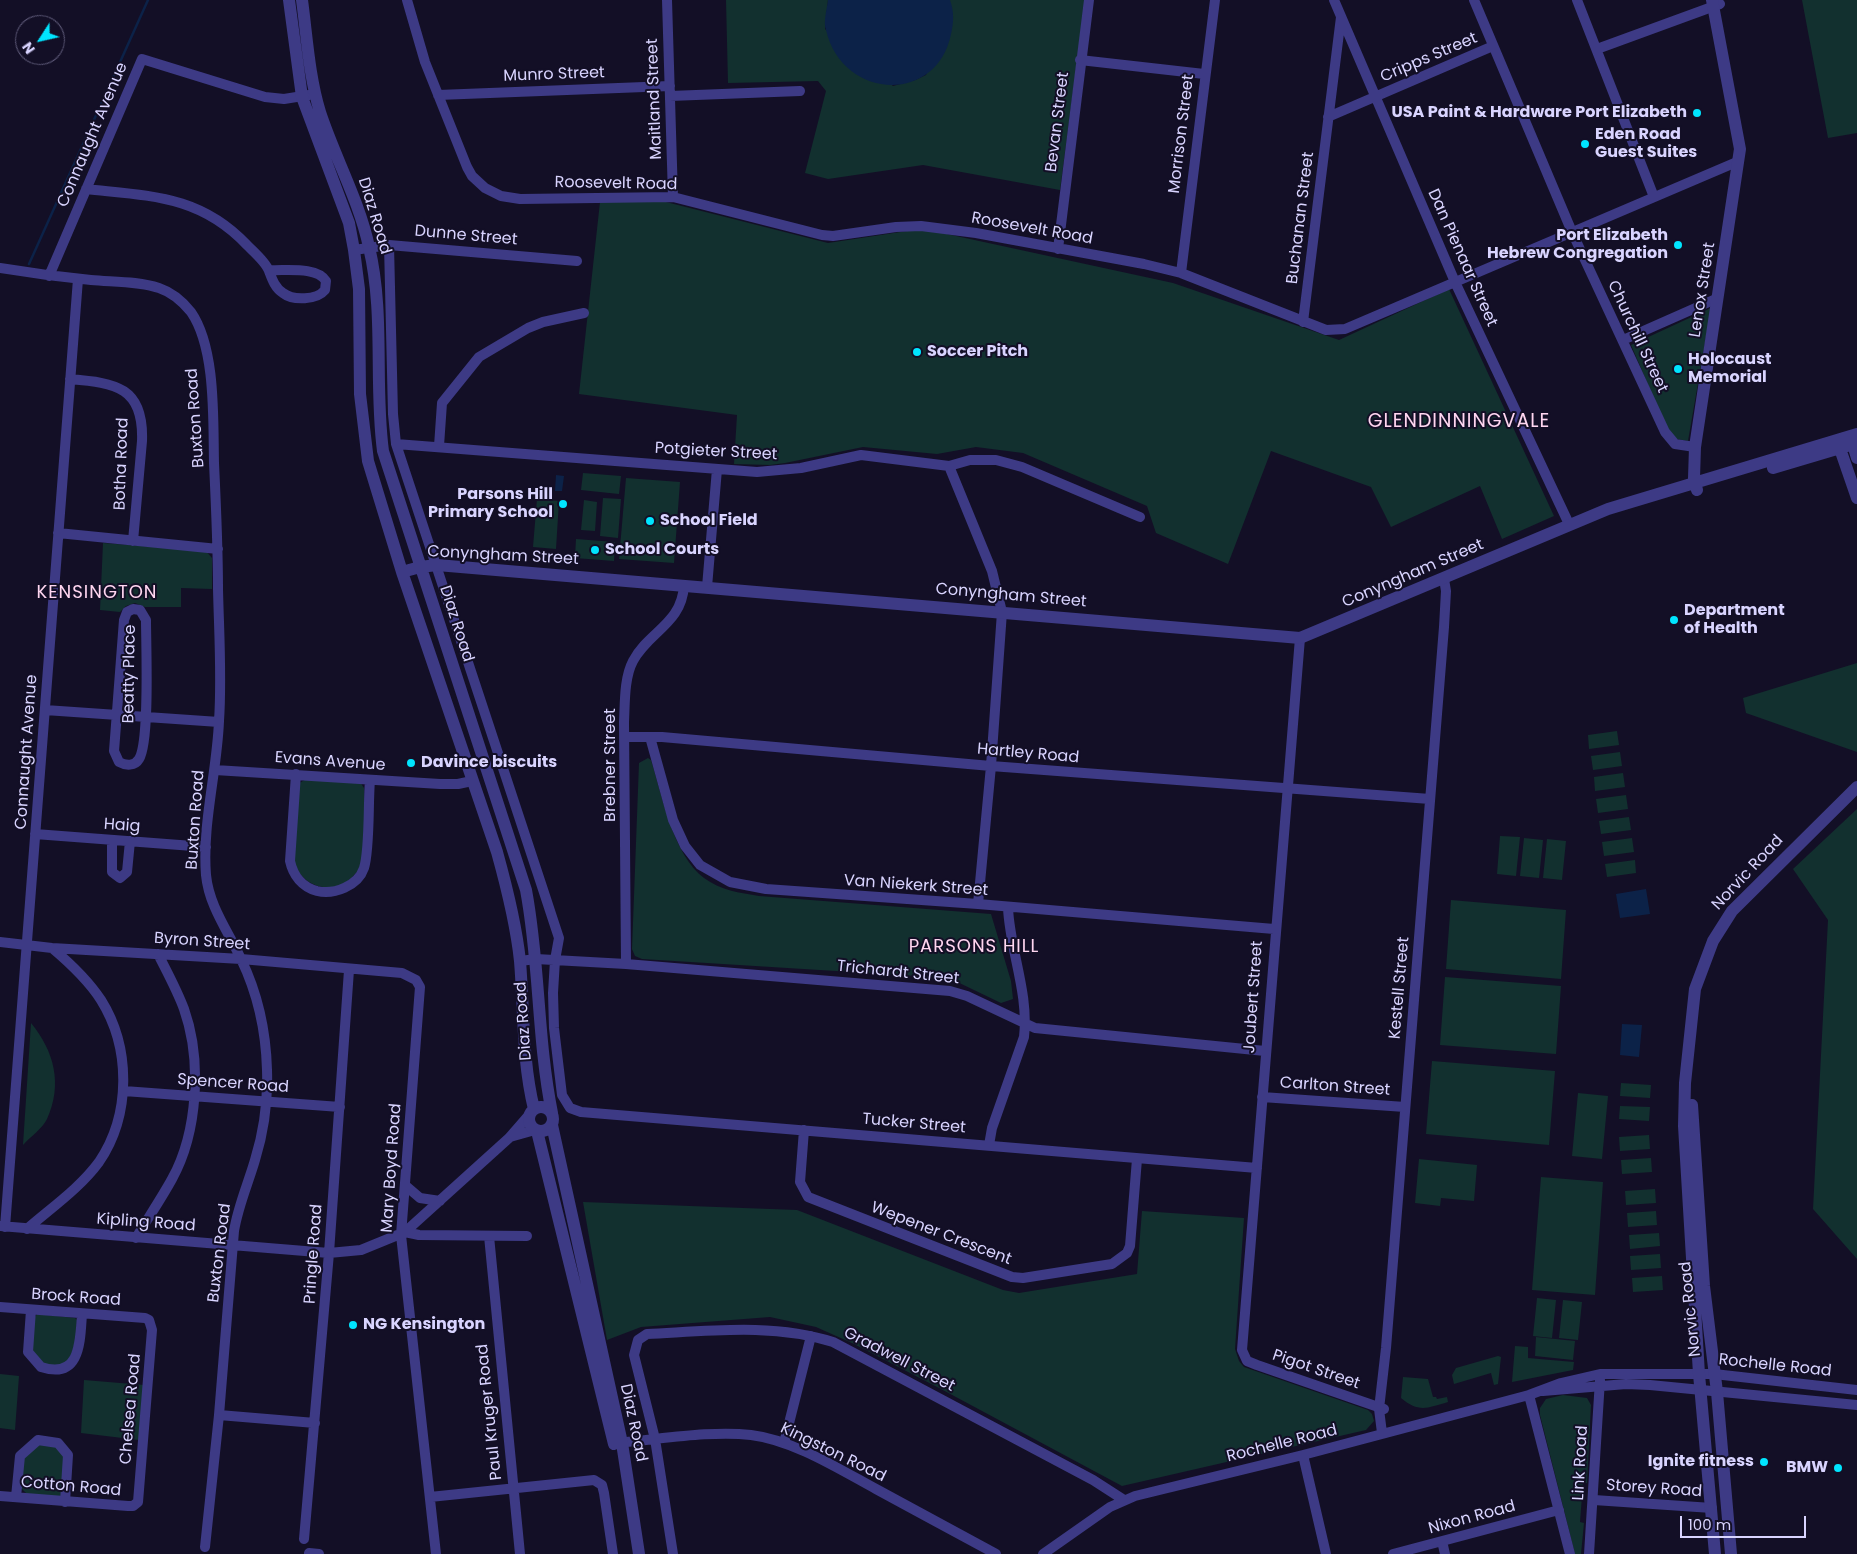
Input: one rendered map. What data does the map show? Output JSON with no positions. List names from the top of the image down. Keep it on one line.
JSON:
{"streets":{"street":["Cripps Street","Munro Street","Maitland Street","Bevan Street","Morrison Street","Connaught Avenue","Roosevelt Road","Diaz Road","Buchanan Street","Dunne Street","Dan Pienaar Street","Lenox Street","Churchill Street","Buxton Road","Potgieter Street","Botha Road","Conyngham Street","Beatty Place","Hartley Road","Evans Avenue","Brebner Street","Haig","Norvic Road","Van Niekerk Street","Byron Street","Trichardt Street","Kestell Street","Joubert Street","Spencer Road","Carlton Street","Tucker Street","Mary Boyd Road","Kipling Road","Wepener Crescent","Pringle Road","Brock Road","Gradwell Street","Rochelle Road","Pigot Street","Chelsea Road","Paul Kruger Road","Kingston Road","Link Road","Cotton Road","Storey Road","Nixon Road"]},"crossings":[["Cripps Street","Dan Pienaar Street"],["Cripps Street","Churchill Street"],["Munro Street","Maitland Street"],["Munro Street","Roosevelt Road"],["Maitland Street","Roosevelt Road"],["Bevan Street","Roosevelt Road"],["Morrison Street","Roosevelt Road"],["Connaught Avenue","Diaz Road"],["Connaught Avenue","Buxton Road"],["Connaught Avenue","Botha Road"],["Connaught Avenue","Haig"],["Connaught Avenue","Byron Street"],["Connaught Avenue","Kipling Road"],["Roosevelt Road","Buchanan Street"],["Roosevelt Road","Dan Pienaar Street"],["Roosevelt Road","Lenox Street"],["Roosevelt Road","Churchill Street"],["Diaz Road","Dunne Street"],["Diaz Road","Potgieter Street"],["Diaz Road","Conyngham Street"],["Diaz Road","Evans Avenue"],["Diaz Road","Trichardt Street"],["Diaz Road","Tucker Street"],["Diaz Road","Kipling Road"],["Diaz Road","Gradwell Street"],["Diaz Road","Kingston Road"],["Buchanan Street","Dan Pienaar Street"],["Dan Pienaar Street","Conyngham Street"],["Lenox Street","Churchill Street"],["Lenox Street","Conyngham Street"],["Buxton Road","Evans Avenue"],["Buxton Road","Haig"],["Buxton Road","Byron Street"],["Buxton Road","Spencer Road"],["Buxton Road","Kipling Road"],["Conyngham Street","Brebner Street"],["Conyngham Street","Kestell Street"],["Conyngham Street","Joubert Street"],["Hartley Road","Brebner Street"],["Hartley Road","Van Niekerk Street"],["Hartley Road","Kestell Street"],["Hartley Road","Joubert Street"],["Brebner Street","Trichardt Street"],["Norvic Road","Rochelle Road"],["Norvic Road","Storey Road"],["Van Niekerk Street","Joubert Street"],["Byron Street","Mary Boyd Road"],["Byron Street","Pringle Road"],["Trichardt Street","Joubert Street"],["Kestell Street","Carlton Street"],["Kestell Street","Rochelle Road"],["Kestell Street","Pigot Street"],["Joubert Street","Carlton Street"],["Joubert Street","Tucker Street"],["Joubert Street","Pigot Street"],["Spencer Road","Pringle Road"],["Tucker Street","Wepener Crescent"],["Mary Boyd Road","Kipling Road"],["Kipling Road","Pringle Road"],["Kipling Road","Paul Kruger Road"],["Brock Road","Chelsea Road"],["Gradwell Street","Rochelle Road"],["Rochelle Road","Link Road"],["Chelsea Road","Cotton Road"],["Link Road","Storey Road"]],"districts":["GLENDINNINGVALE","KENSINGTON","PARSONS HILL"],"places":["USA Paint & Hardware Port Elizabeth","Eden Road Guest Suites","Port Elizabeth Hebrew Congregation","Soccer Pitch","Holocaust Memorial","Parsons Hill Primary School","School Field","School Courts","Department of Health","Davince biscuits","NG Kensington","Ignite fitness","BMW"],"scale_bar":"100 m","north":"bottom left"}
